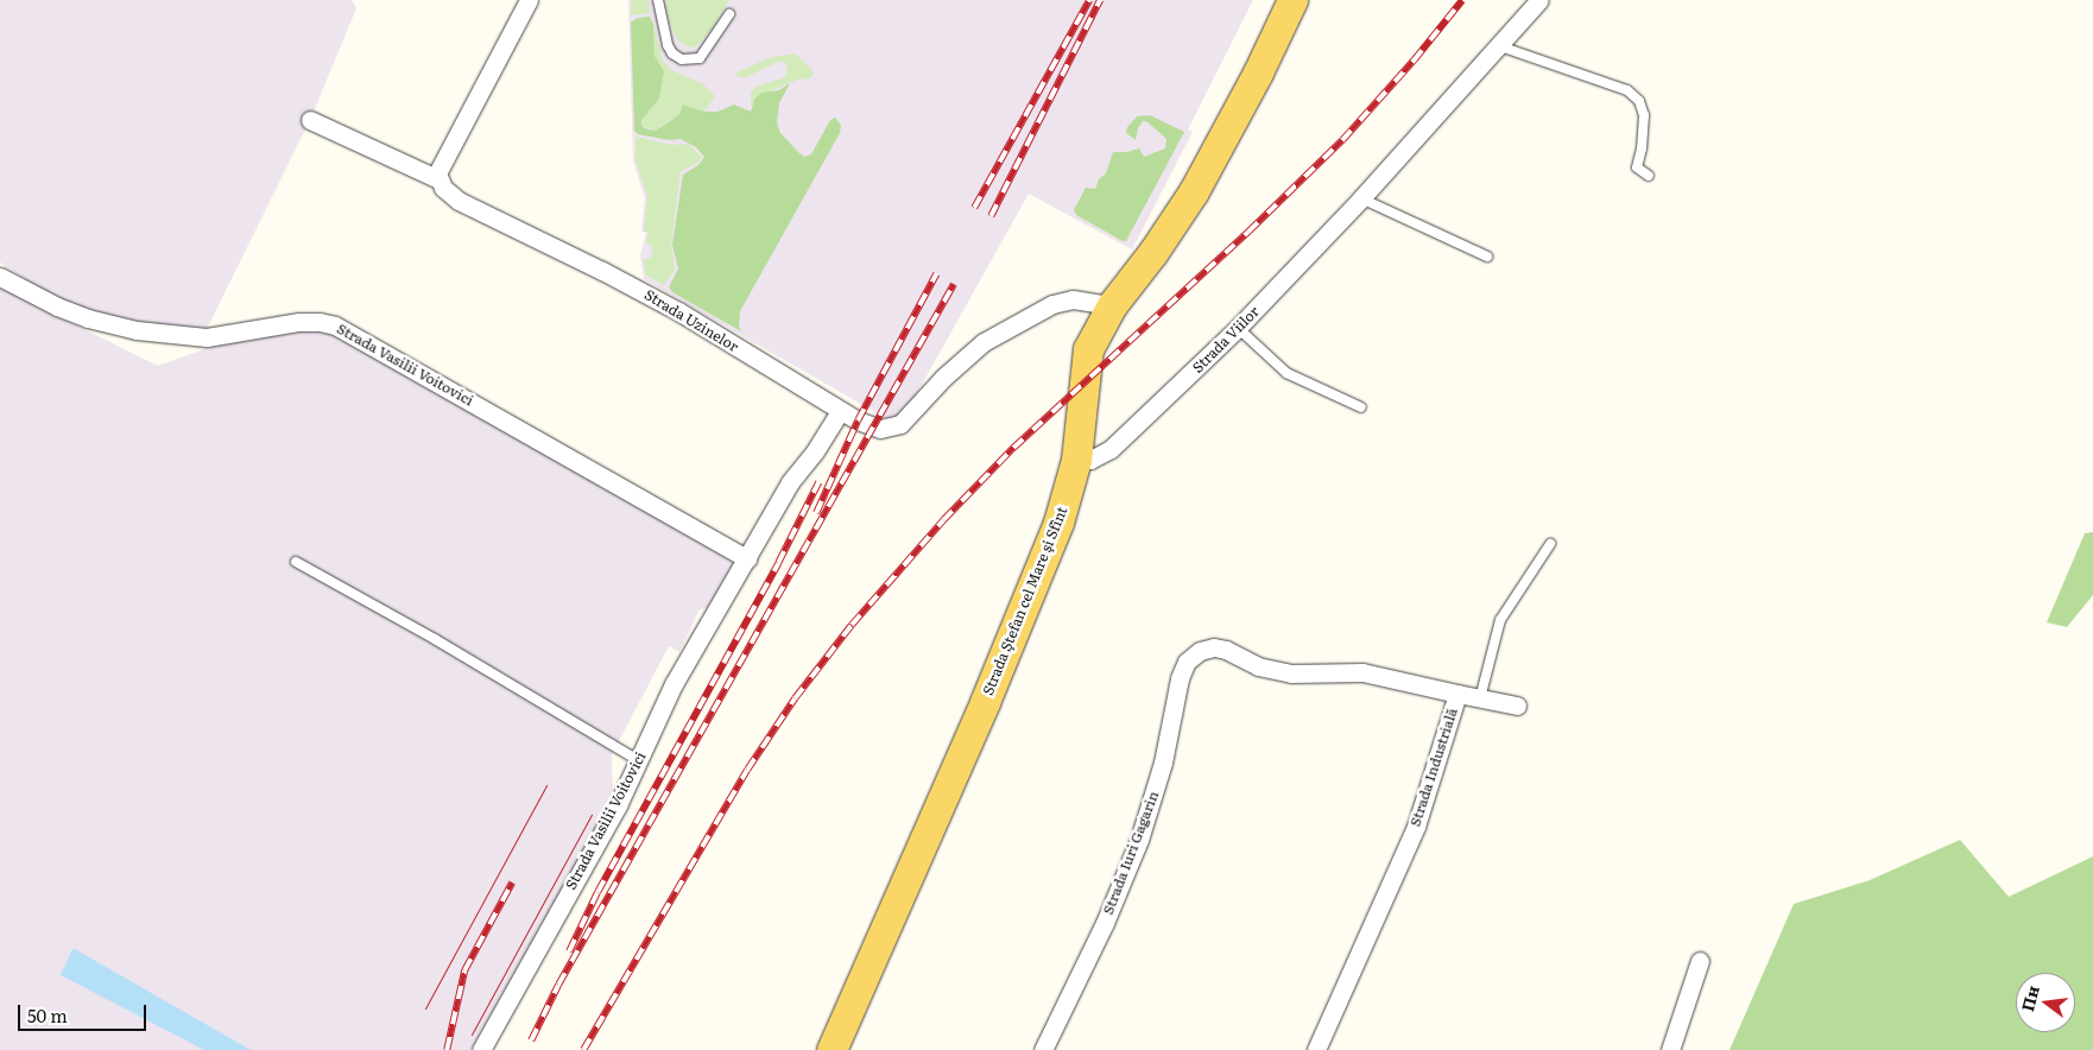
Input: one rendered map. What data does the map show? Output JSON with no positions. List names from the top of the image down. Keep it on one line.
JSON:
{"streets":{"main road":["Strada Ştefan cel Mare şi Sfînt"],"street":["Strada Uzinelor","Strada Viilor","Strada Vasilii Voitovici","Strada Industrială","Strada Iuri Gagarin"]},"crossings":[["Strada Uzinelor","Strada Vasilii Voitovici"],["Strada Uzinelor","Strada Ştefan cel Mare şi Sfînt"],["Strada Viilor","Strada Ştefan cel Mare şi Sfînt"],["Strada Industrială","Strada Iuri Gagarin"]],"scale_bar":"50 m","north":"left"}
